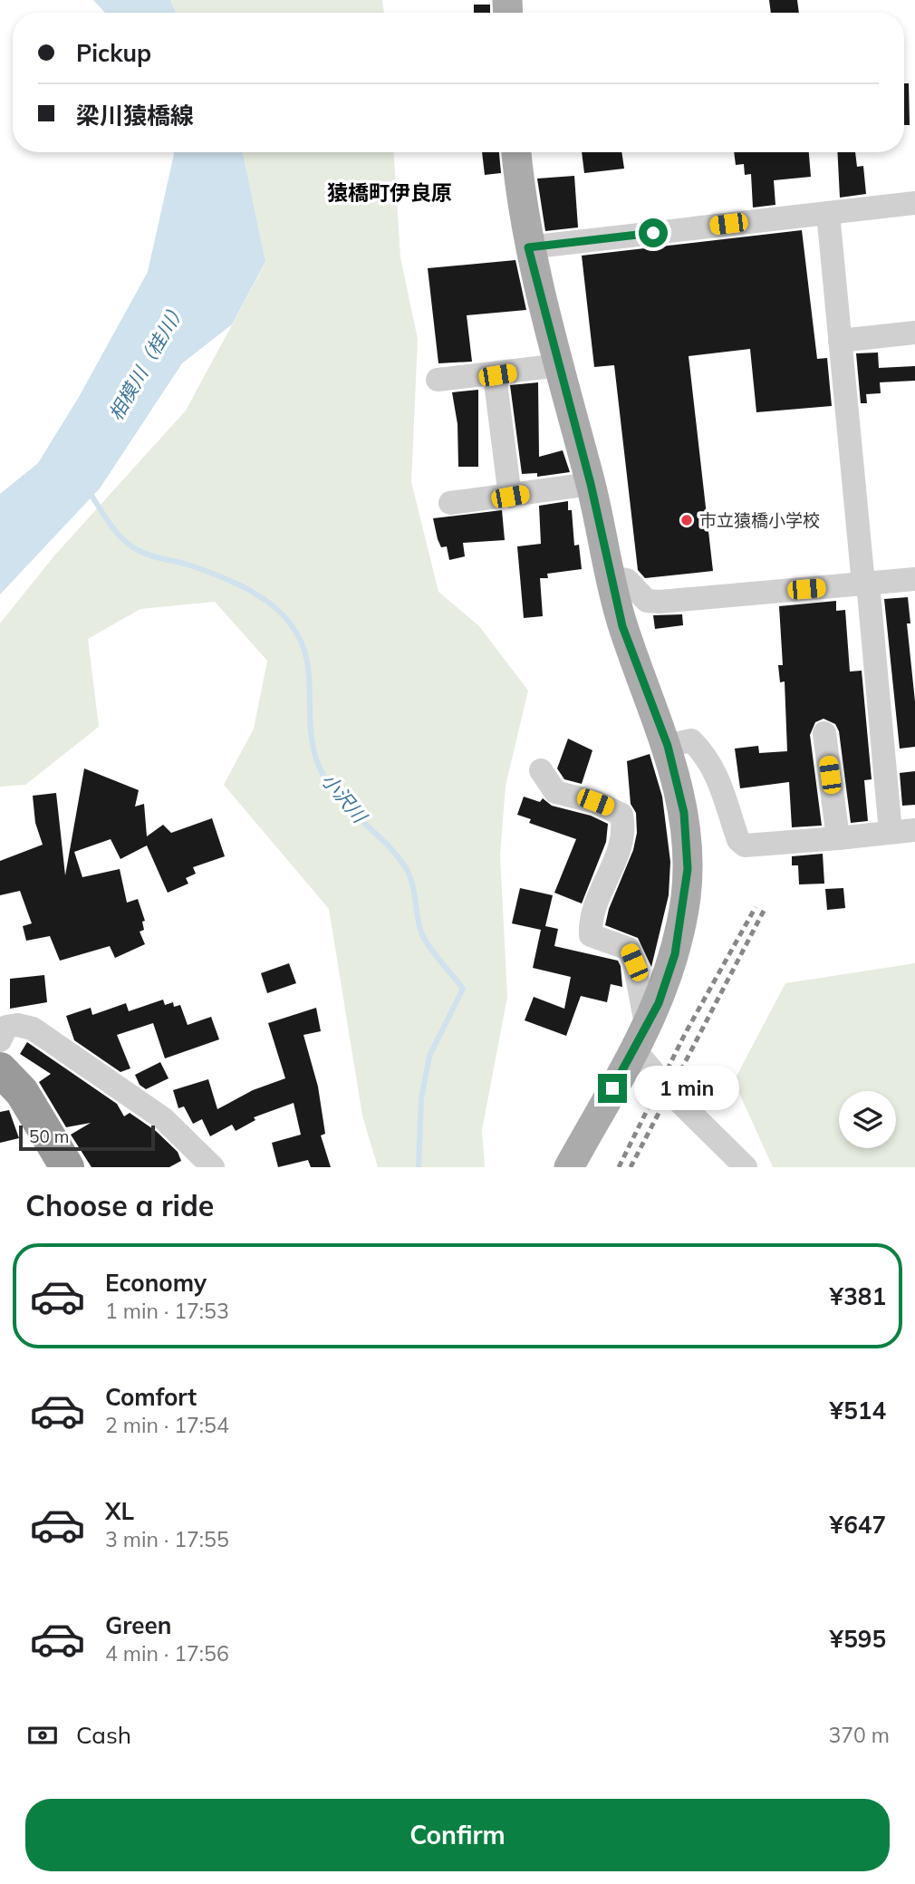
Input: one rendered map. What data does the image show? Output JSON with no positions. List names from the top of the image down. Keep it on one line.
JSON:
{"districts":["猿橋町伊良原"],"water":["相模川（桂川）","小沢川"],"places":["市立猿橋小学校"],"scale_bar":"50 m","page":{"banner":["Pickup","梁川猿橋線"],"bubble":"1 min","scale":"50 m","heading":"Choose a ride","list":[{"name":"Economy","note":"1 min · 17:53","value":"¥381"},{"name":"Comfort","note":"2 min · 17:54","value":"¥514"},{"name":"XL","note":"3 min · 17:55","value":"¥647"},{"name":"Green","note":"4 min · 17:56","value":"¥595"}],"pay":["Cash","370 m"],"buttons":"Confirm"}}
